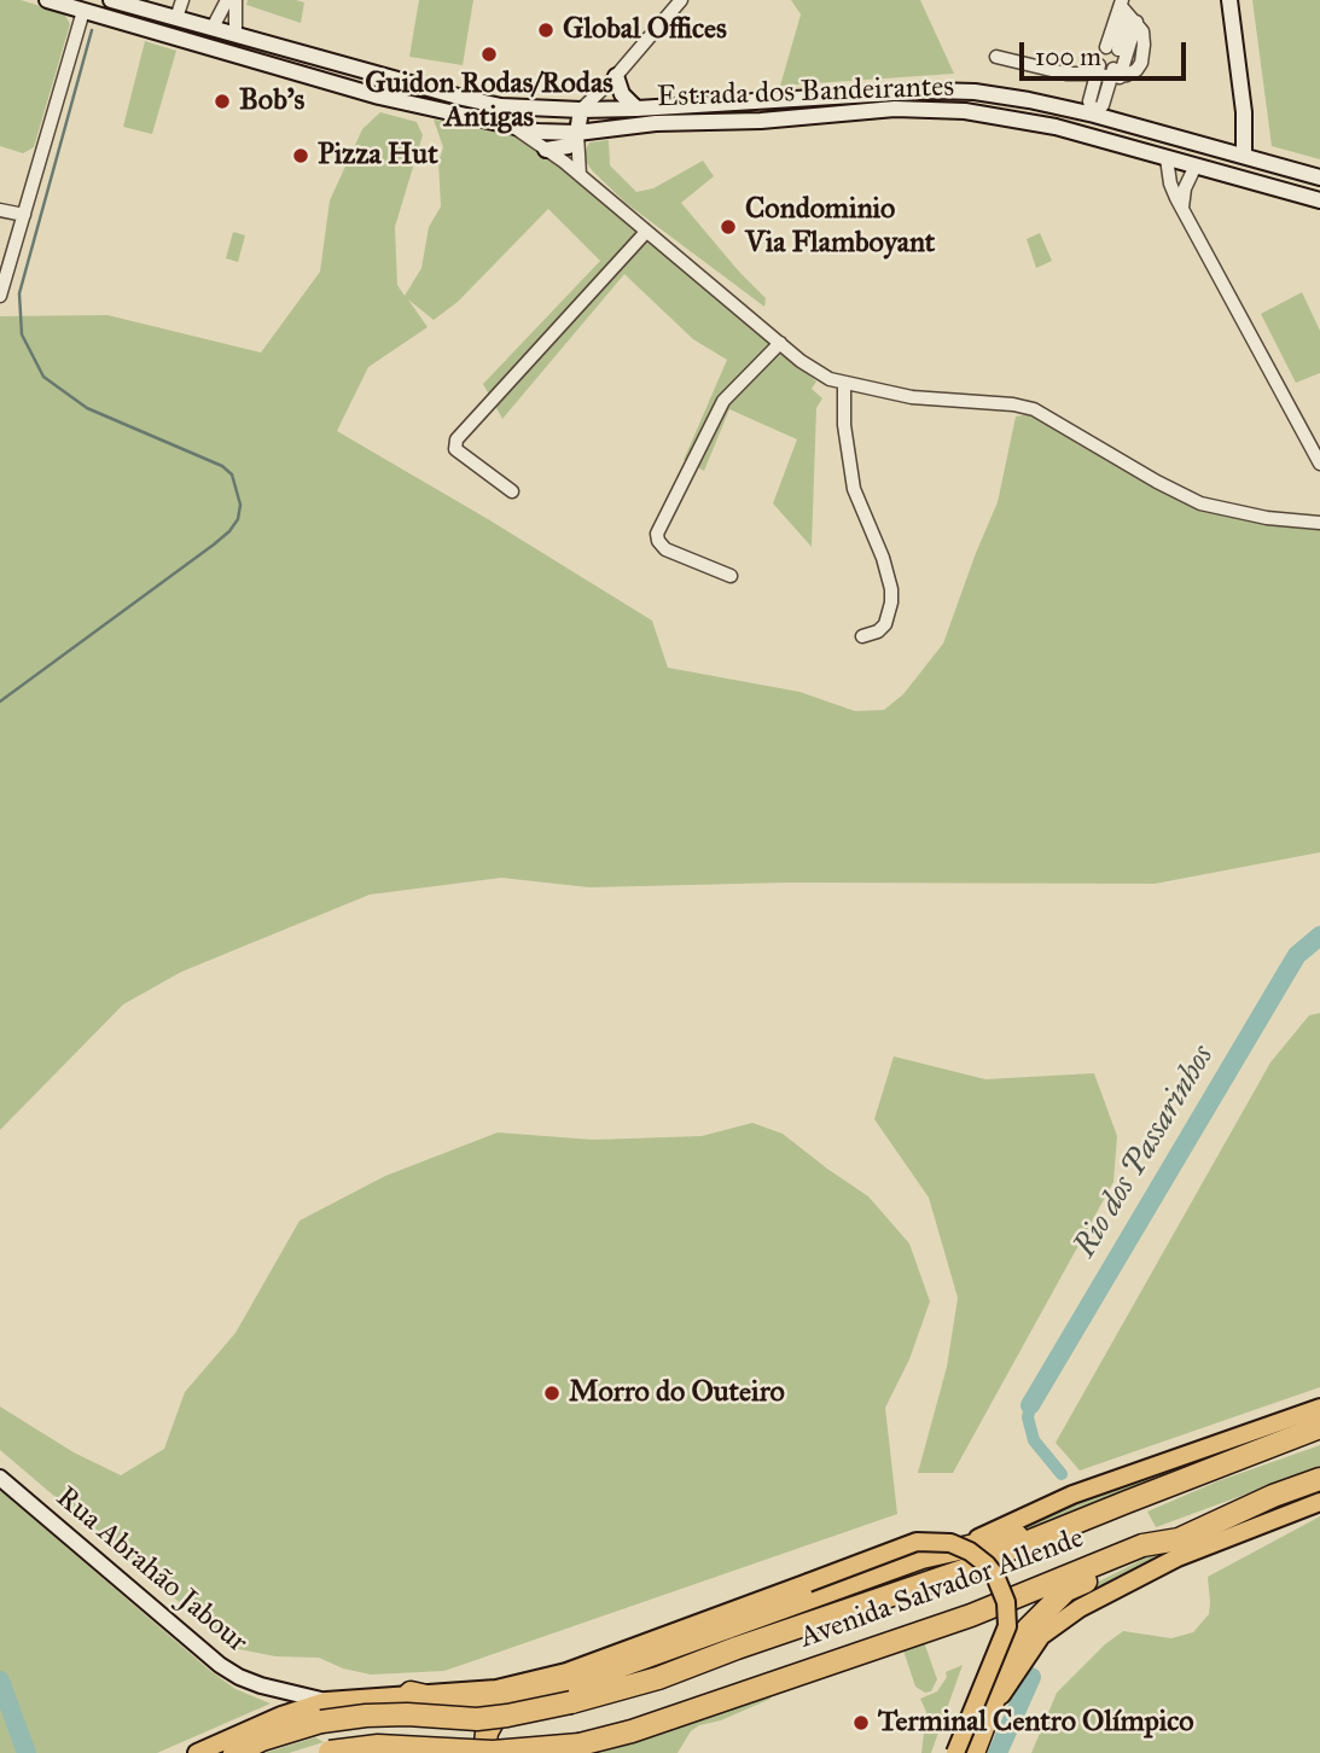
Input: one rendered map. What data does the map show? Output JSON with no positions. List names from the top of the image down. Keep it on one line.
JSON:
{"streets":{"highway":["Avenida Salvador Allende"],"main road":["Estrada dos Bandeirantes","Rua Abrahão Jabour"]},"water":["Rio dos Passarinhos"],"places":["Global Offices","Guidon Rodas/Rodas Antigas","Bob's","Pizza Hut","Condominio Via Flamboyant","Morro do Outeiro","Terminal Centro Olímpico"],"scale_bar":"100 m"}
